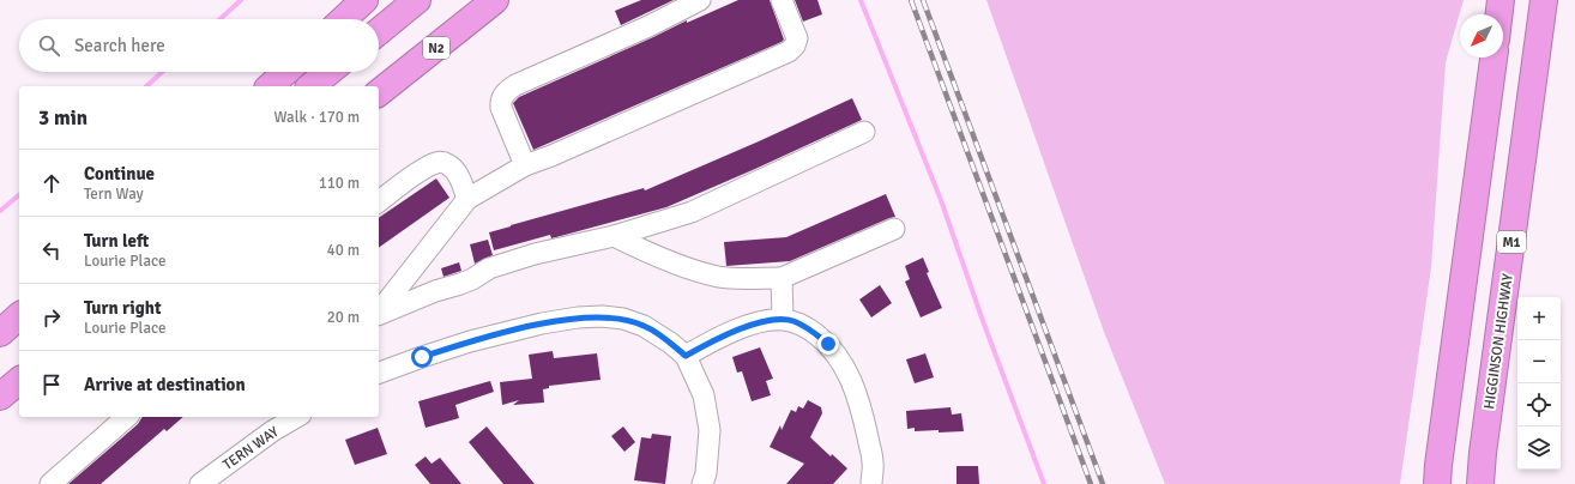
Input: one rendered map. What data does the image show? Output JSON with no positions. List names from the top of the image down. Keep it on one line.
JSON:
{"streets":{"highway":["N2","M1","HIGGINSON HIGHWAY"],"street":["TERN WAY"]},"north":"bottom left","page":{"search":"Search here","heading":["3 min","Walk · 170 m"],"list":[["Continue","Tern Way","110 m"],["Turn left","Lourie Place","40 m"],["Turn right","Lourie Place","20 m"],"Arrive at destination"],"map_buttons":["+","−"]}}
